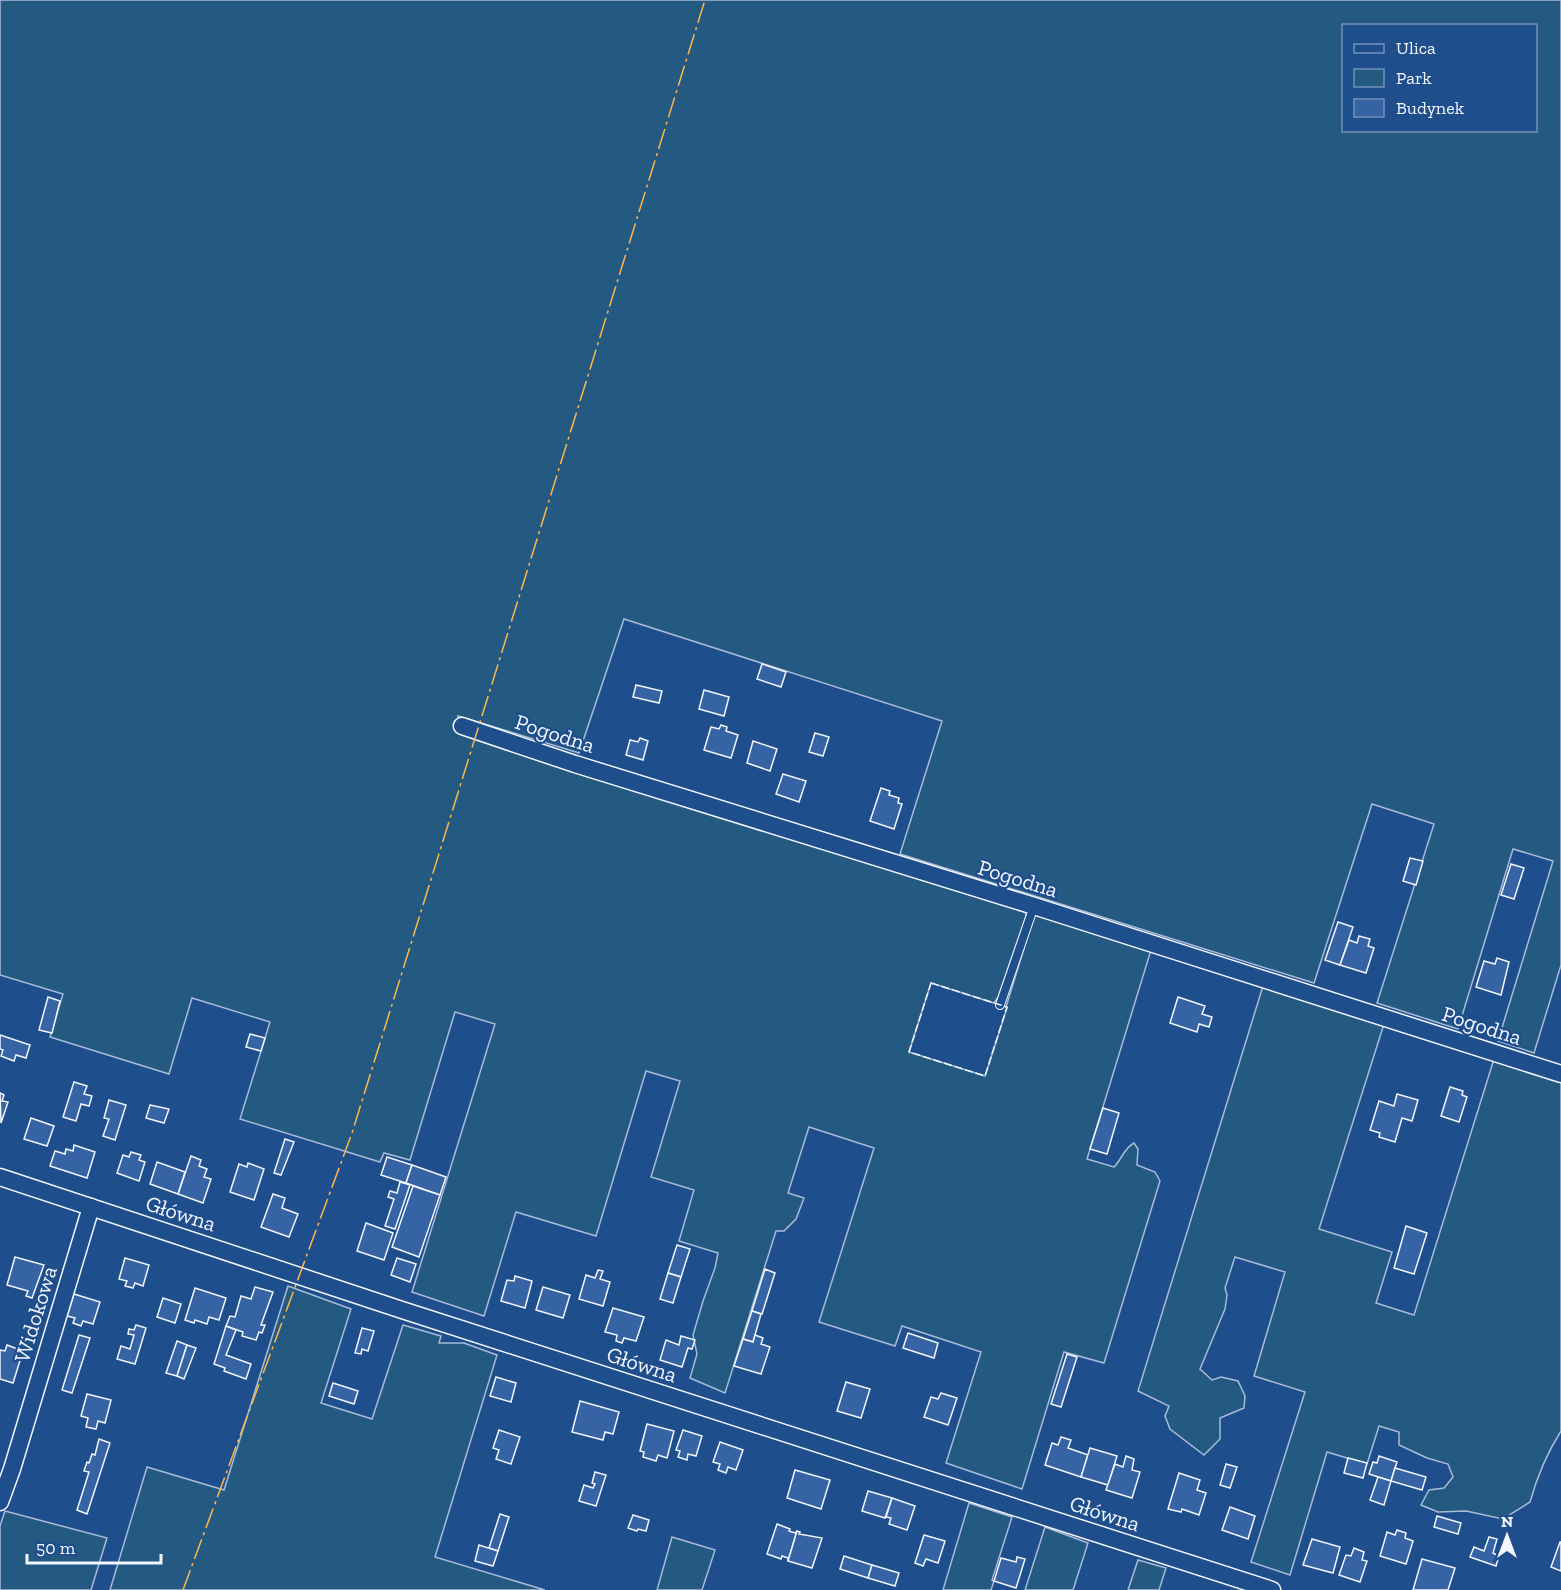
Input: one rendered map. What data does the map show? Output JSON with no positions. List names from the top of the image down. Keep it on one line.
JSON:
{"streets":{"street":["Pogodna","Główna","Widokowa"]},"crossings":[["Główna","Widokowa"]],"legend":["Ulica","Park","Budynek"],"scale_bar":"50 m","north":"top"}
